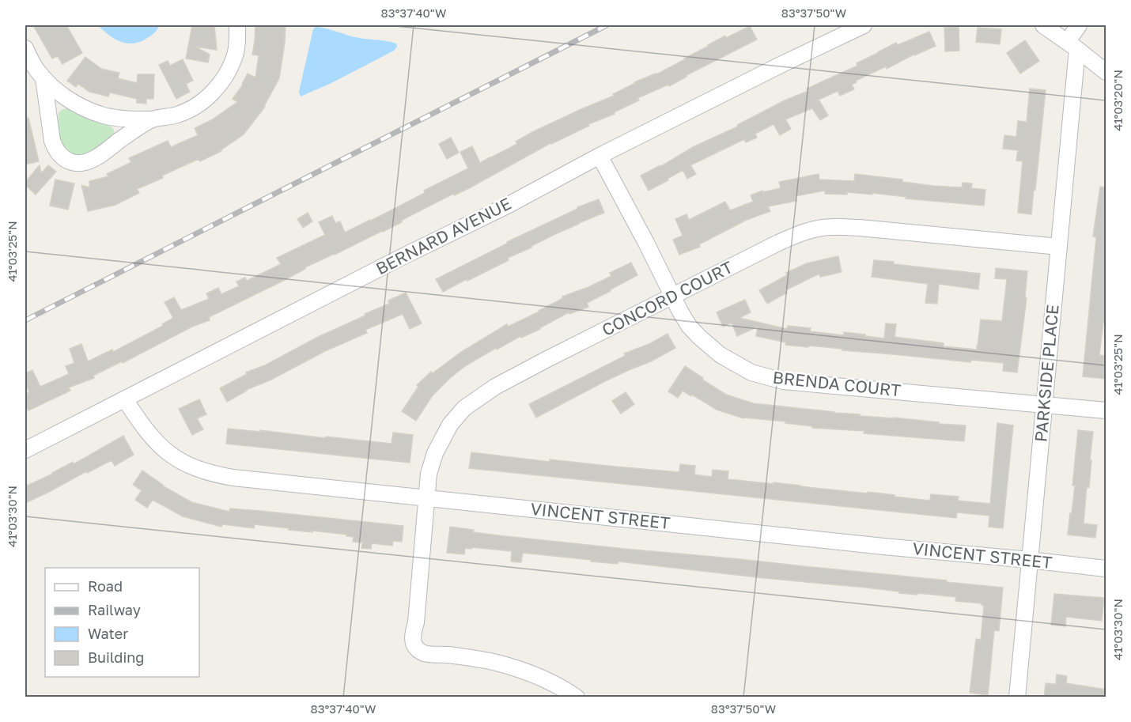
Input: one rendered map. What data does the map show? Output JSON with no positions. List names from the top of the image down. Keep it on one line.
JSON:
{"streets":{"street":["BERNARD AVENUE","CONCORD COURT","PARKSIDE PLACE","BRENDA COURT","VINCENT STREET"]},"crossings":[["BERNARD AVENUE","BRENDA COURT"],["BERNARD AVENUE","VINCENT STREET"],["CONCORD COURT","PARKSIDE PLACE"],["CONCORD COURT","BRENDA COURT"],["CONCORD COURT","VINCENT STREET"],["PARKSIDE PLACE","BRENDA COURT"],["PARKSIDE PLACE","VINCENT STREET"]],"legend":["Road","Railway","Water","Building"],"coordinates":["83°37'40\"W","83°37'50\"W","41°03'20\"N","41°03'25\"N","41°03'30\"N"]}
